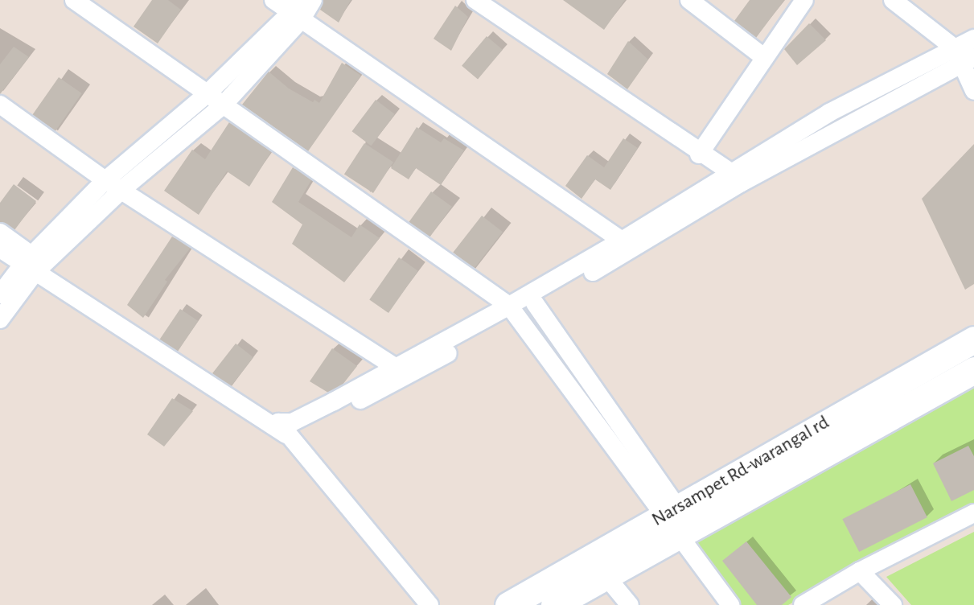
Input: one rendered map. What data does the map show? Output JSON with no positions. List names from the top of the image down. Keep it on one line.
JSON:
{"streets":{"main road":["Narsampet Rd-warangal rd"]}}
